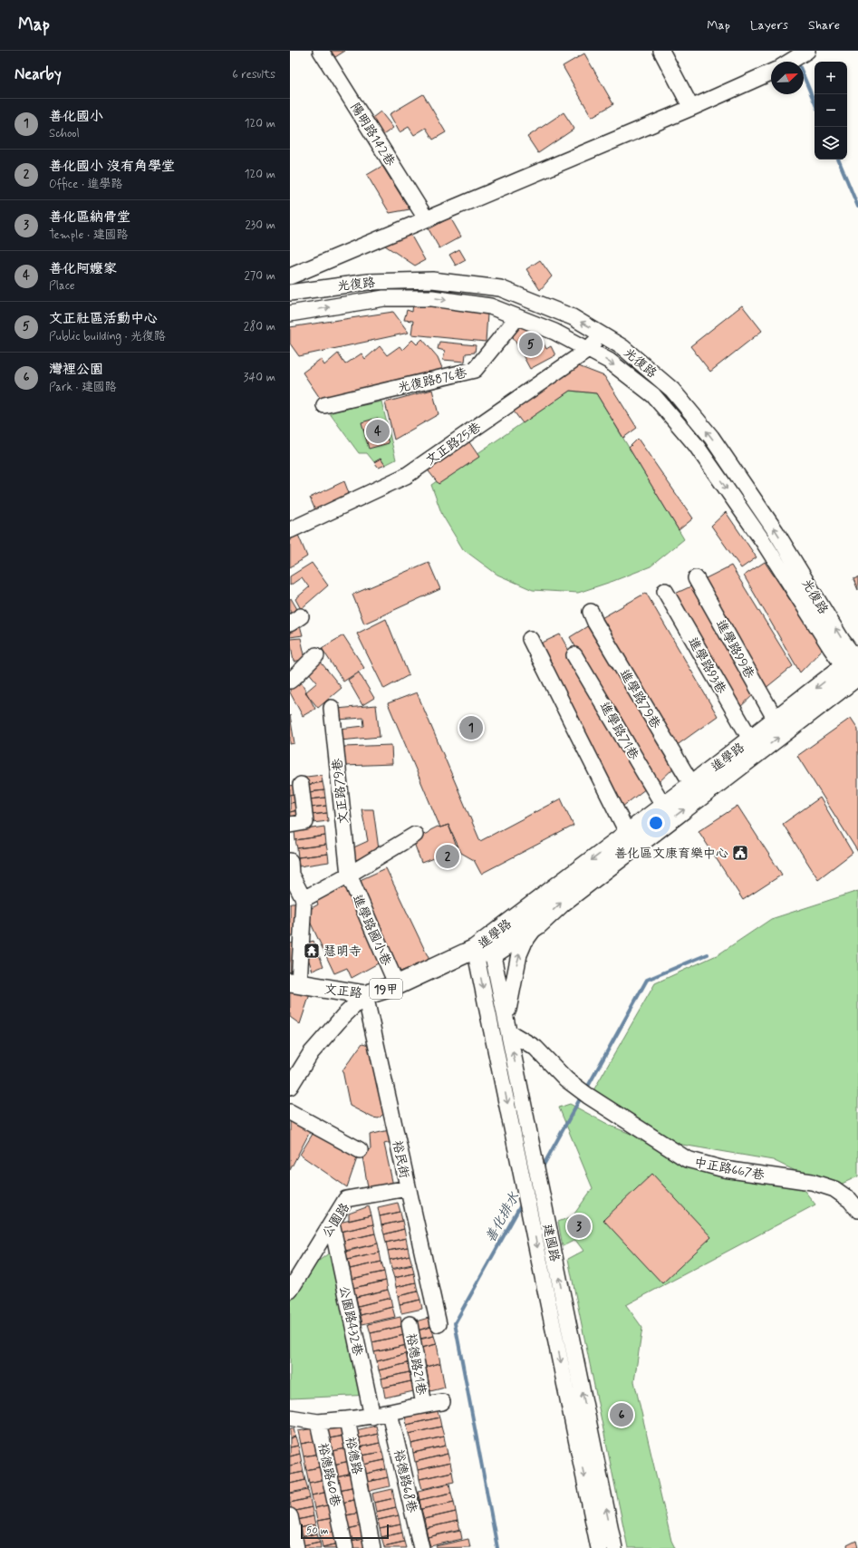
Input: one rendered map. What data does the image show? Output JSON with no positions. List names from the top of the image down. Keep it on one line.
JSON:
{"streets":{"main road":["進學路","19甲","文正路"],"street":["陽明路142巷","光復路","光復路876巷","文正路25巷","進學路99巷","進學路93巷","進學路79巷","進學路71巷","文正路79巷","進學路國小巷","裕民街","中正路667巷","公園路","建國路","公園路432巷","裕德路21巷","裕德路","裕德路60巷","裕德路68巷"]},"crossings":[["光復路","光復路876巷"],["光復路","文正路25巷"],["光復路","進學路"],["進學路99巷","進學路"],["進學路93巷","進學路"],["進學路79巷","進學路"],["進學路71巷","進學路"],["進學路","文正路"],["進學路","建國路"],["文正路79巷","進學路國小巷"],["進學路國小巷","文正路"],["文正路","裕民街"],["文正路","建國路"],["裕民街","公園路"],["中正路667巷","建國路"],["公園路","公園路432巷"],["裕德路","裕德路60巷"]],"water":["善化排水"],"places":{"public building":["善化區文康育樂中心"],"temple":["慧明寺"]},"scale_bar":"50 m","north":"top right","page":{"header":"Map","nav":["Map","Layers","Share"],"heading":["Nearby","6 results"],"map_buttons":["+","−"],"list":[{"mark":"1","name":"善化國小","note":"School","value":"120 m"},{"mark":"2","name":"善化國小 沒有角學堂","note":"Office · 進學路","value":"120 m"},{"mark":"3","name":"善化區納骨堂","note":"Temple · 建國路","value":"230 m"},{"mark":"4","name":"善化阿嬤家","note":"Place","value":"270 m"},{"mark":"5","name":"文正社區活動中心","note":"Public building · 光復路","value":"280 m"},{"mark":"6","name":"灣裡公園","note":"Park · 建國路","value":"340 m"}],"pins":["5","4","1","2","3","6"],"scale":"50 m"}}
